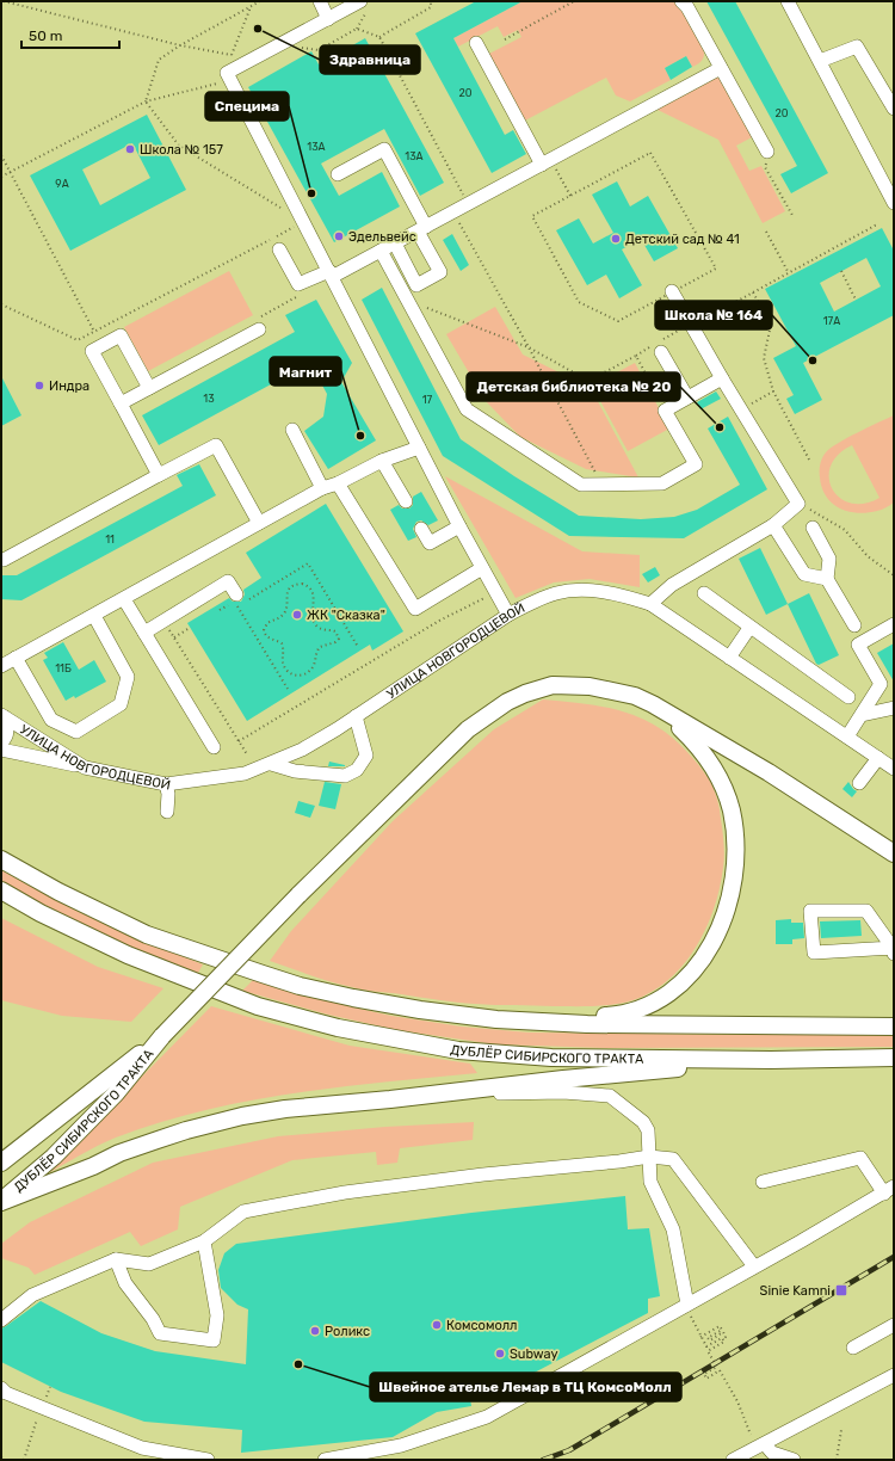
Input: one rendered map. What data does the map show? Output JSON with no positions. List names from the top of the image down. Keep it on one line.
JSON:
{"streets":{"main road":["ДУБЛЁР СИБИРСКОГО ТРАКТА"],"street":["УЛИЦА НОВГОРОДЦЕВОЙ"]},"places":{"other":["Здравница","Школа № 157","Специма","Эдельвейс","Детский сад № 41","Школа № 164","Индра","Детская библиотека № 20","Магнит","ЖК \"Сказка\"","Комсомолл","Роликс","Subway","Швейное ателье Лемар в ТЦ КомсоМолл"],"transit":["Sinie Kamni"]},"house_numbers":["20","20","13А","13А","9А","17А","13","17","11","11Б"],"scale_bar":"50 m"}
